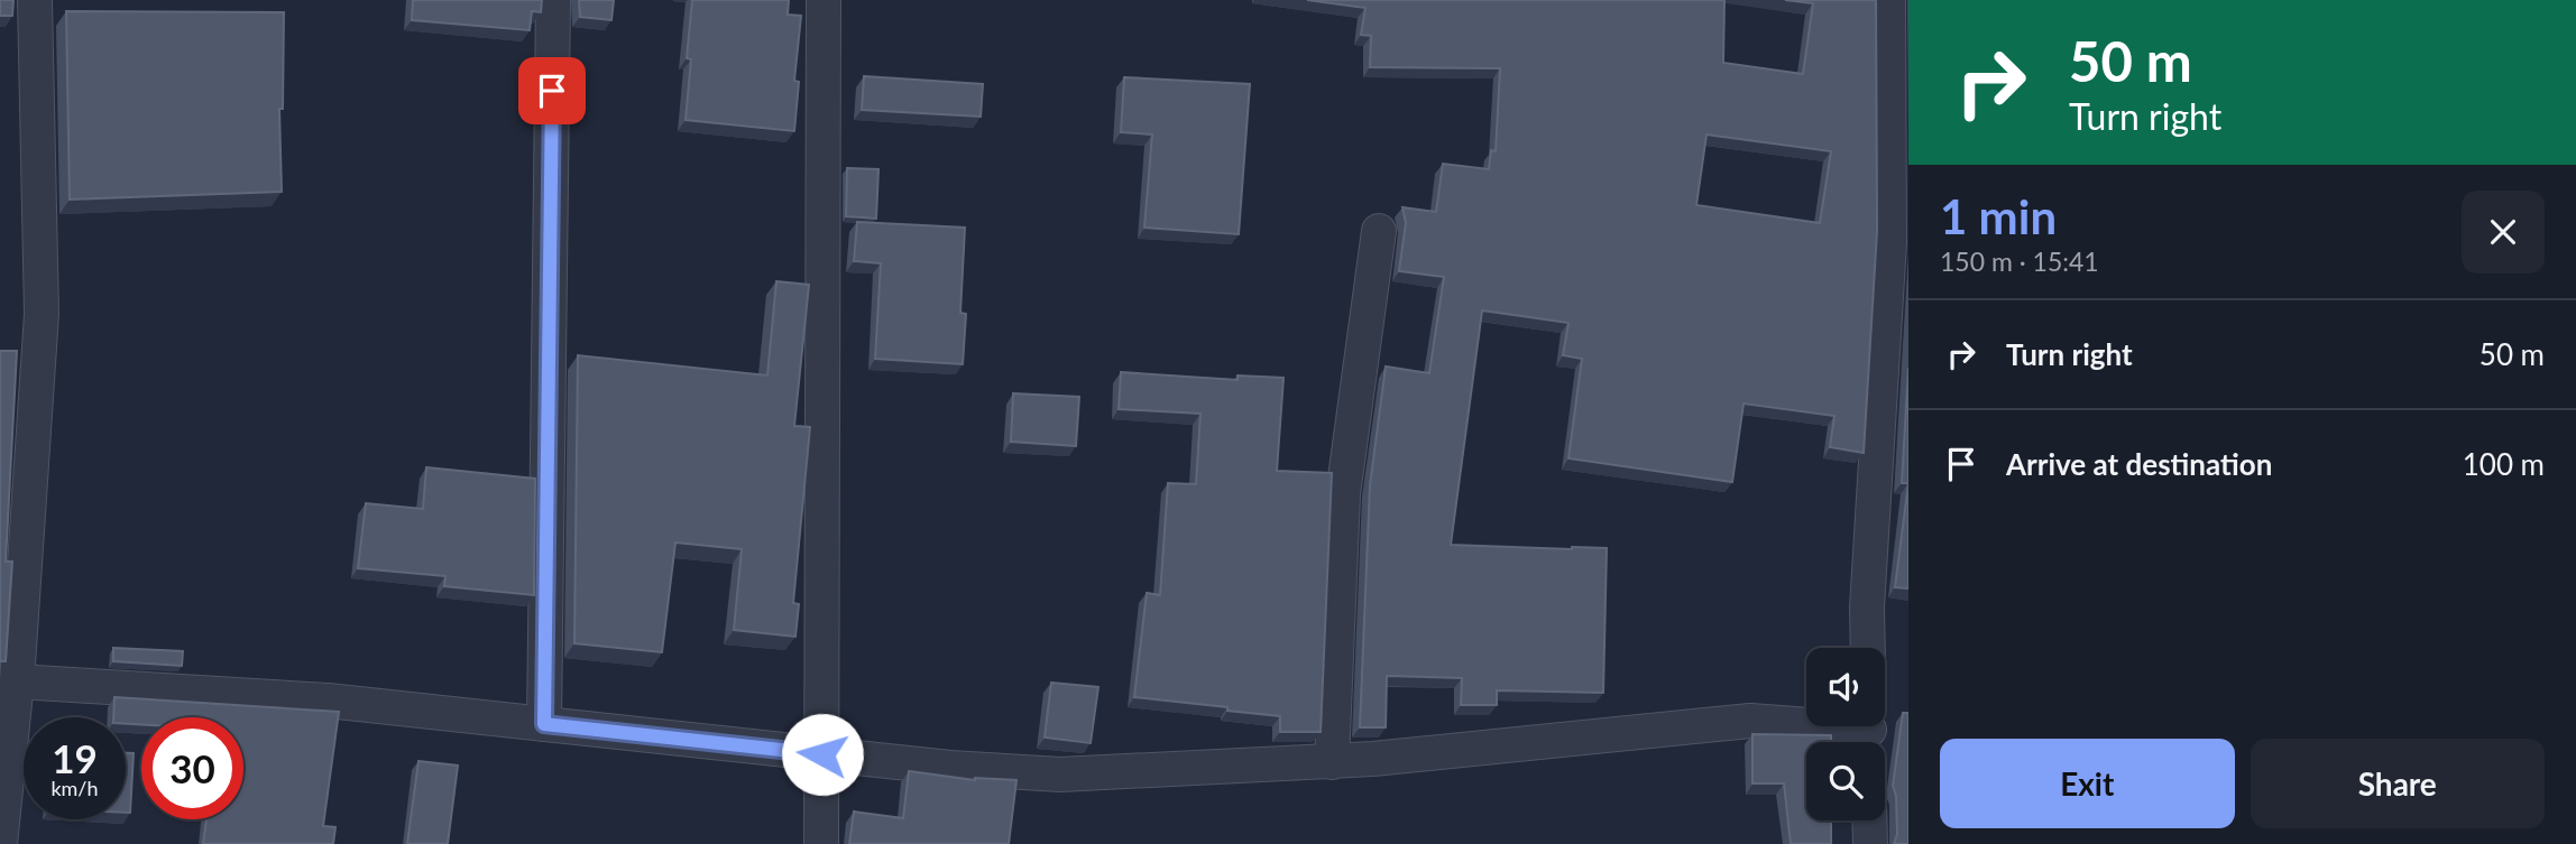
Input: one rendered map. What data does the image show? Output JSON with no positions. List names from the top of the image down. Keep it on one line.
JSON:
{"page":{"turn":["50 m","Turn right"],"heading":["1 min","150 m · 15:41"],"list":[{"name":"Turn right","value":"50 m"},{"name":"Arrive at destination","value":"100 m"}],"speed":"19 km/h","limit":"30","buttons":["Exit","Share"]}}
